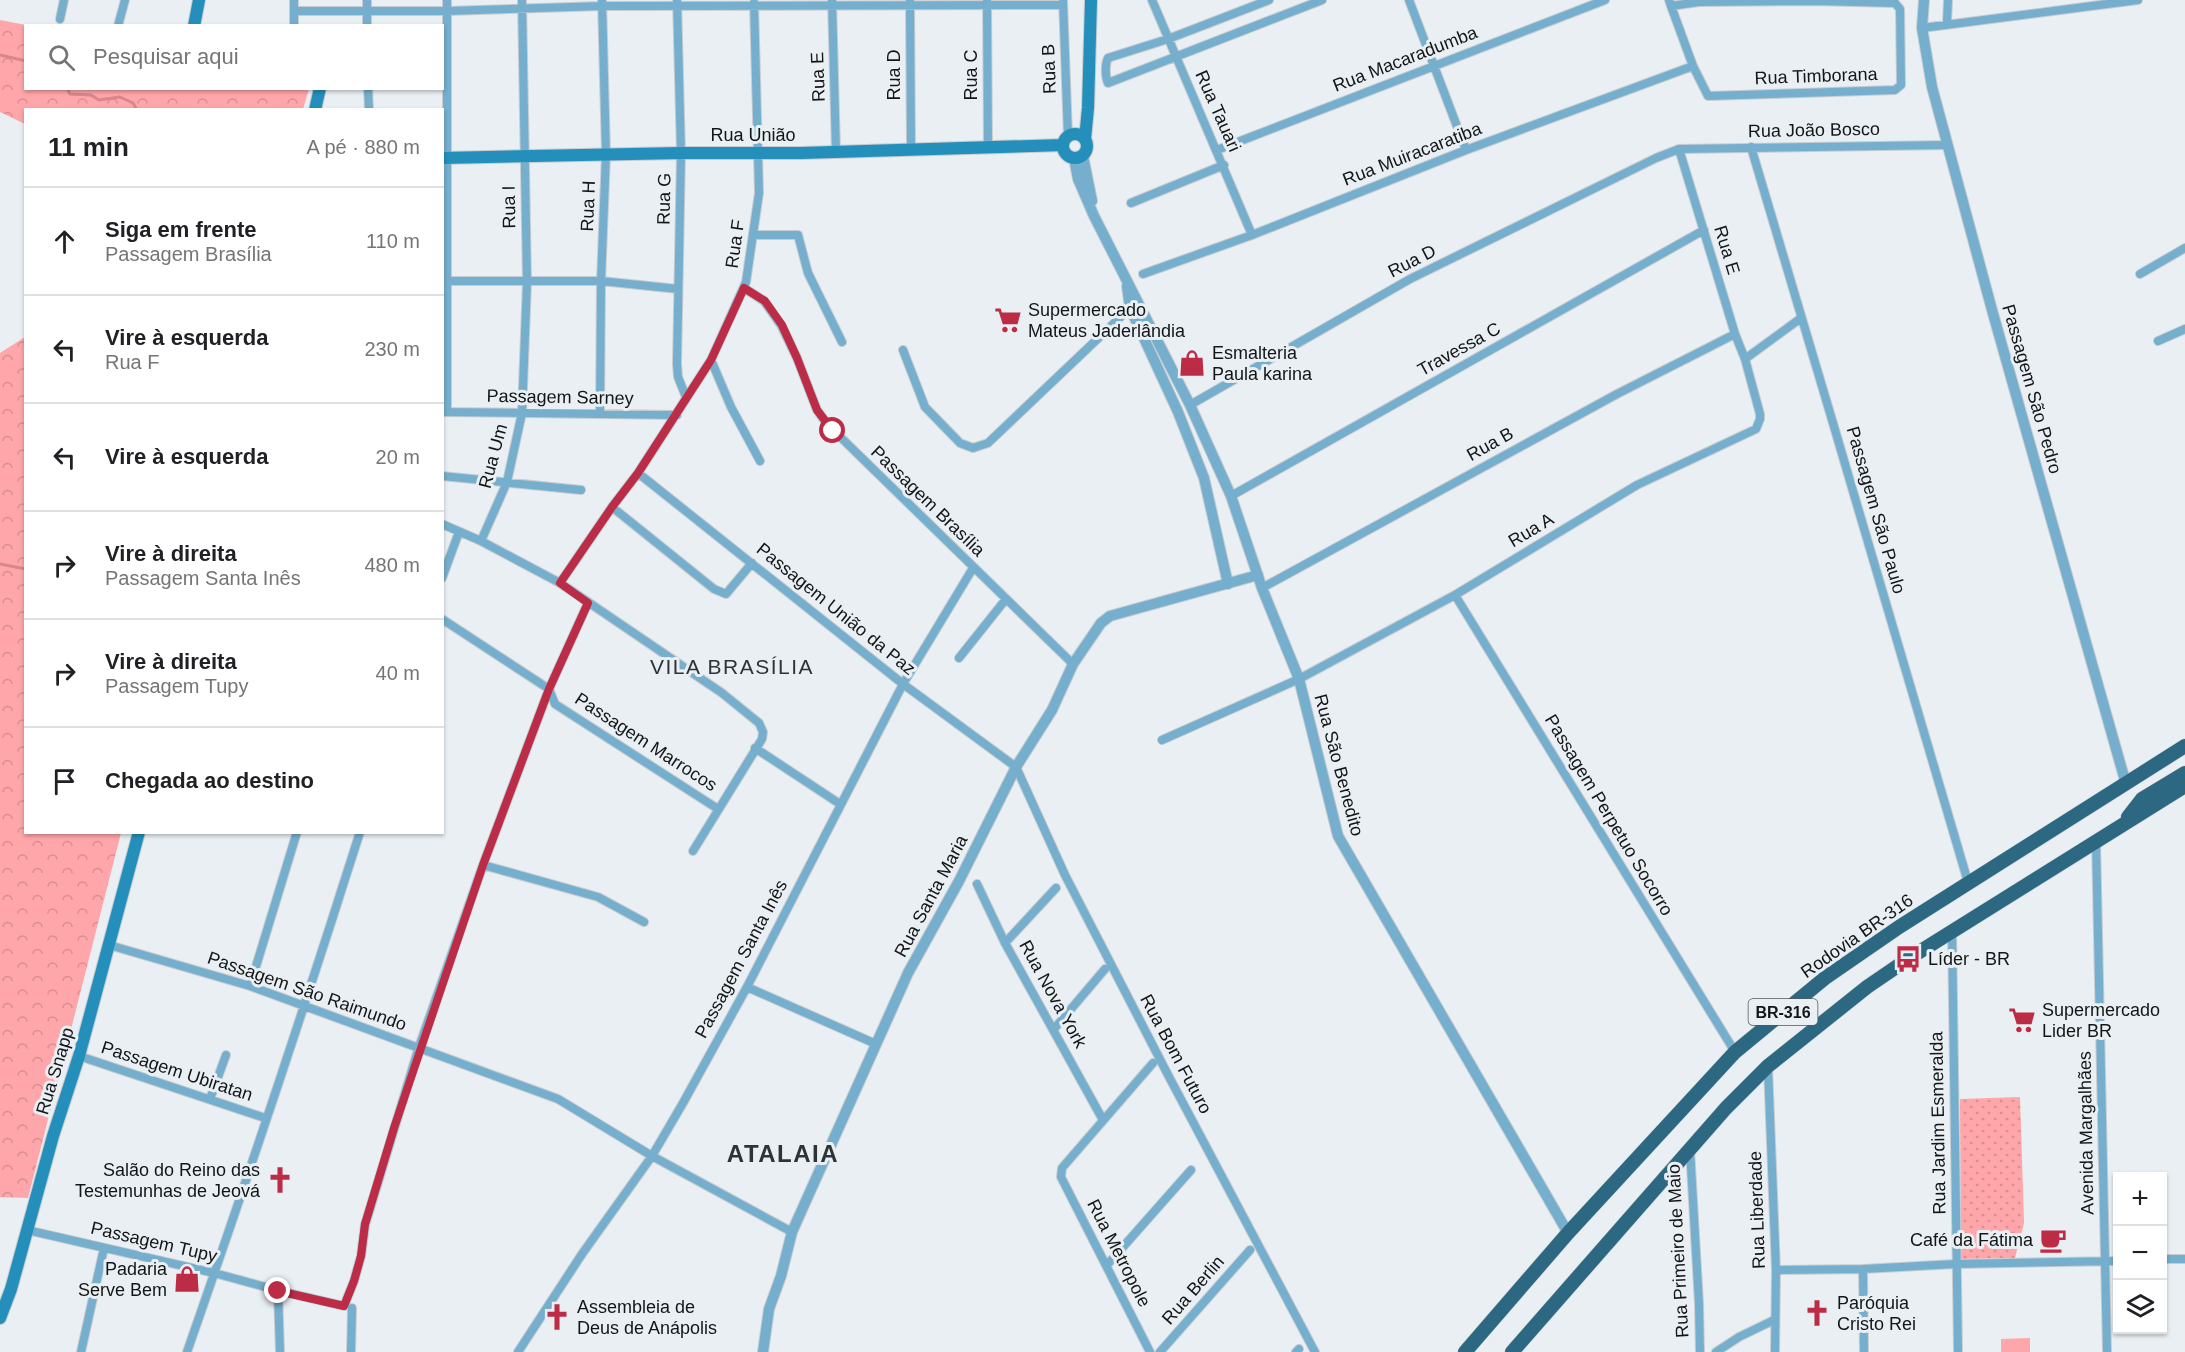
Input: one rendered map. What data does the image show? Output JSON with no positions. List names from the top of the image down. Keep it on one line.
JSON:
{"streets":{"highway":["Rodovia BR-316","BR-316"],"main road":["Rua União","Rua Snapp"],"street":["Rua Macaradumba","Rua B","Rua D","Rua C","Rua Timborana","Rua E","Rua Tauari","Rua João Bosco","Rua Muiracaratiba","Rua G","Rua H","Rua I","Rua F","Travessa C","Passagem São Pedro","Passagem Sarney","Rua Um","Passagem Brasília","Passagem São Paulo","Rua A","Passagem União da Paz","Passagem Marrocos","Rua São Benedito","Passagem Perpetuo Socorro","Rua Santa Maria","Passagem Santa Inês","Passagem São Raimundo","Rua Nova York","Rua Bom Futuro","Passagem Ubiratan","Rua Jardim Esmeralda","Avenida Margalhães","Rua Liberdade","Passagem Tupy","Rua Primeiro de Maio","Rua Metropole","Rua Berlin"]},"crossings":[["Rua Macaradumba","Rua Tauari"],["Rua B","Rua E"],["Rua B","Rua União"],["Rua B","Rua São Benedito"],["Rua D","Rua João Bosco"],["Rua D","Rua União"],["Rua D","Rua São Benedito"],["Rua C","Rua União"],["Rua Timborana","Rua Muiracaratiba"],["Rua E","Rua João Bosco"],["Rua E","Rua União"],["Rua E","Travessa C"],["Rua E","Rua A"],["Rua Tauari","Rua Muiracaratiba"],["Rua João Bosco","Passagem São Pedro"],["Rua João Bosco","Passagem São Paulo"],["Rua União","Rua G"],["Rua União","Rua H"],["Rua União","Rua I"],["Rua União","Rua F"],["Rua União","Rua São Benedito"],["Rua G","Rua F"],["Rua H","Passagem Sarney"],["Rua I","Passagem Sarney"],["Rua I","Rua Um"],["Rua F","Passagem Sarney"],["Rua F","Passagem Brasília"],["Rua F","Passagem União da Paz"],["Travessa C","Rua São Benedito"],["Passagem São Pedro","Rodovia BR-316"],["Passagem Sarney","Rua Um"],["Passagem Brasília","Rua Santa Maria"],["Passagem Brasília","Passagem Santa Inês"],["Passagem São Paulo","Rodovia BR-316"],["Rua A","Rua São Benedito"],["Rua A","Passagem Perpetuo Socorro"],["Passagem União da Paz","Rua Santa Maria"],["Passagem União da Paz","Passagem Santa Inês"],["Passagem União da Paz","Rua Bom Futuro"],["Rua São Benedito","Rua Santa Maria"],["Rua São Benedito","Rodovia BR-316"],["Passagem Perpetuo Socorro","Rodovia BR-316"],["Rua Santa Maria","Passagem São Raimundo"],["Rua Santa Maria","Rua Bom Futuro"],["Passagem Santa Inês","Passagem São Raimundo"],["Passagem São Raimundo","Rua Snapp"],["Rua Nova York","Rua Metropole"],["BR-316","Rua Jardim Esmeralda"],["BR-316","Avenida Margalhães"],["BR-316","Rua Liberdade"],["BR-316","Rua Primeiro de Maio"],["Rua Snapp","Passagem Ubiratan"],["Rua Snapp","Passagem Tupy"]],"districts":["VILA BRASÍLIA","ATALAIA"],"places":{"supermarket":["Supermercado Mateus Jaderlândia","Supermercado Lider BR"],"shop":["Esmalteria Paula karina","Padaria Serve Bem"],"bus stop":["Líder - BR"],"church":["Salão do Reino das Testemunhas de Jeová","Paróquia Cristo Rei","Assembleia de Deus de Anápolis"],"cafe":["Café da Fátima"]},"page":{"search":"Pesquisar aqui","heading":["11 min","A pé · 880 m"],"list":[["Siga em frente","Passagem Brasília","110 m"],["Vire à esquerda","Rua F","230 m"],["Vire à esquerda","20 m"],["Vire à direita","Passagem Santa Inês","480 m"],["Vire à direita","Passagem Tupy","40 m"],"Chegada ao destino"],"map_buttons":["+","−"]}}
